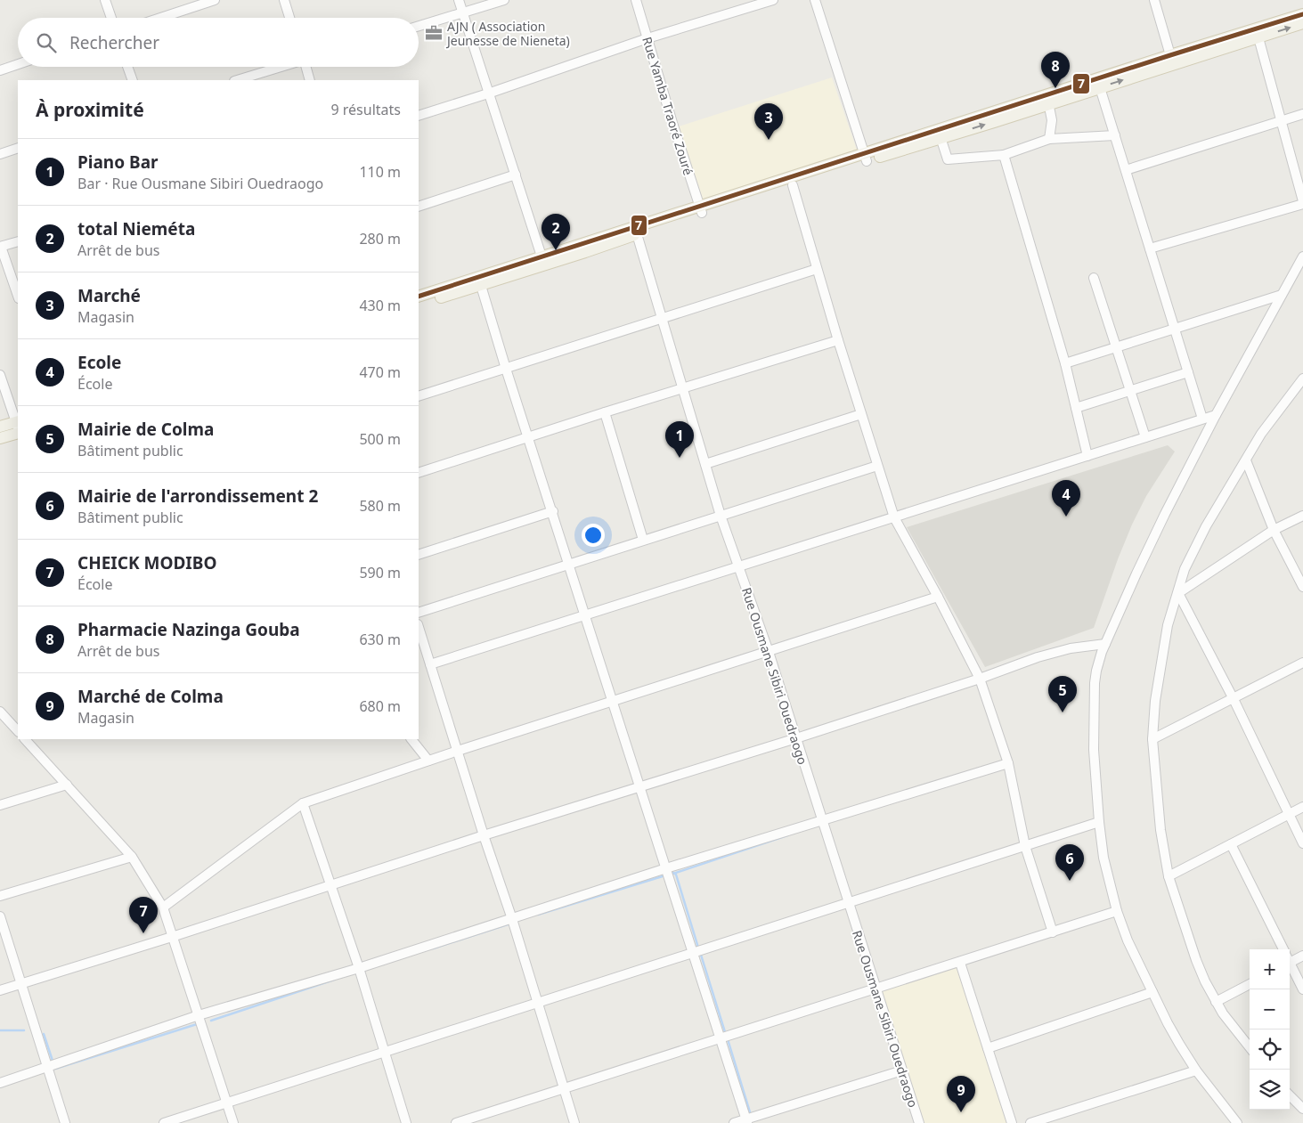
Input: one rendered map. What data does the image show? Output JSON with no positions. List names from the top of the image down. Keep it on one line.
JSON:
{"streets":{"street":["Rue Yamba Traoré Zouré","Rue Ousmane Sibiri Ouedraogo"]},"places":{"office":["AJN ( Association Jeunesse de Nieneta)"]},"lines":["transit line 7"],"page":{"search":"Rechercher","pins":["8","3","2","1","4","5","6","7","9"],"heading":["À proximité","9 résultats"],"list":[{"mark":"1","name":"Piano Bar","note":"Bar · Rue Ousmane Sibiri Ouedraogo","value":"110 m"},{"mark":"2","name":"total Nieméta","note":"Arrêt de bus","value":"280 m"},{"mark":"3","name":"Marché","note":"Magasin","value":"430 m"},{"mark":"4","name":"Ecole","note":"École","value":"470 m"},{"mark":"5","name":"Mairie de Colma","note":"Bâtiment public","value":"500 m"},{"mark":"6","name":"Mairie de l'arrondissement 2","note":"Bâtiment public","value":"580 m"},{"mark":"7","name":"CHEICK MODIBO","note":"École","value":"590 m"},{"mark":"8","name":"Pharmacie Nazinga Gouba","note":"Arrêt de bus","value":"630 m"},{"mark":"9","name":"Marché de Colma","note":"Magasin","value":"680 m"}],"map_buttons":["+","−"]}}
